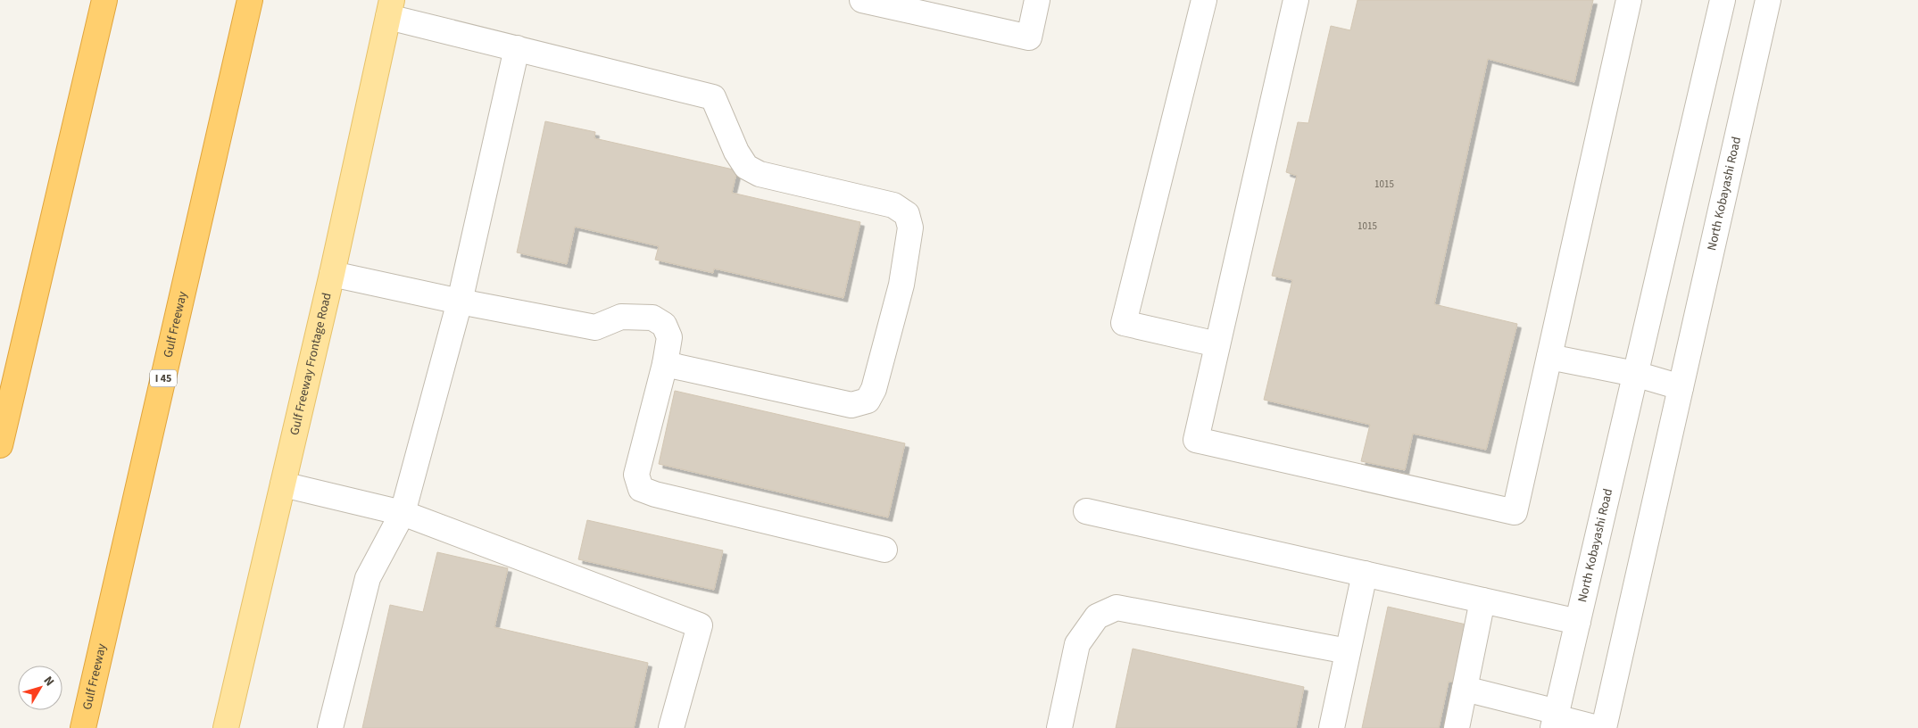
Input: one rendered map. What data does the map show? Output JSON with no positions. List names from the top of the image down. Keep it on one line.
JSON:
{"streets":{"highway":["Gulf Freeway","I 45"],"main road":["Gulf Freeway Frontage Road"],"street":["North Kobayashi Road"]},"house_numbers":["1015","1015"],"north":"top right"}
